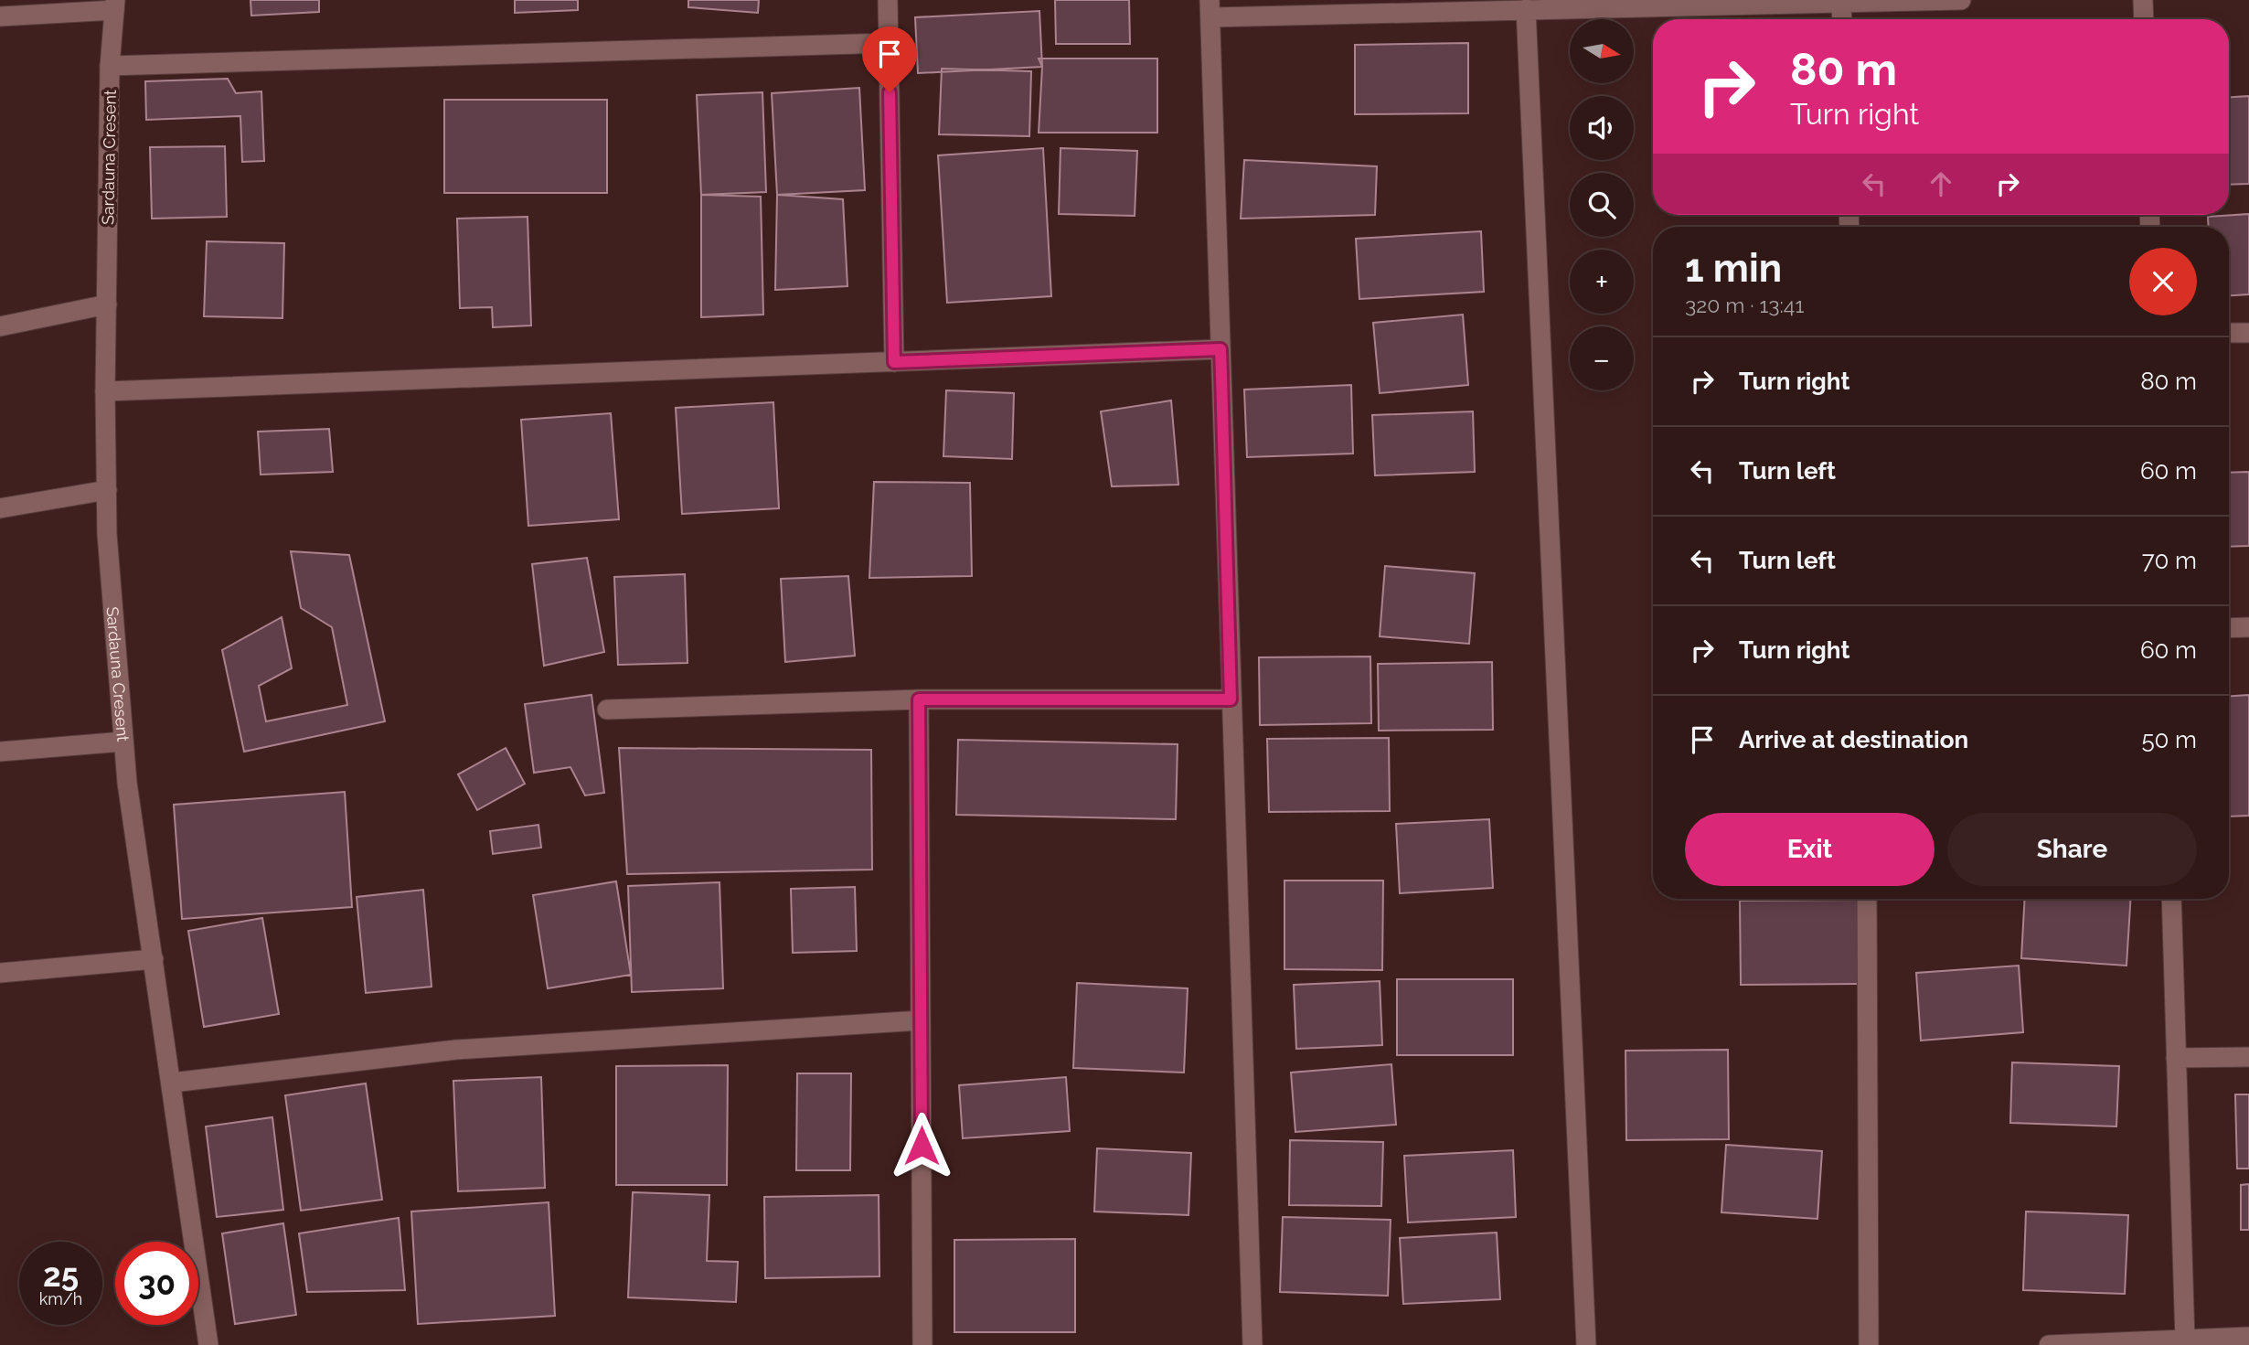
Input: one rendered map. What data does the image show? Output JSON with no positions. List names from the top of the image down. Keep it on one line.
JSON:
{"streets":{"street":["Sardauna Cresent"]},"north":"right","page":{"map_buttons":["+","−"],"turn":["80 m","Turn right"],"heading":["1 min","320 m · 13:41"],"list":[{"name":"Turn right","value":"80 m"},{"name":"Turn left","value":"60 m"},{"name":"Turn left","value":"70 m"},{"name":"Turn right","value":"60 m"},{"name":"Arrive at destination","value":"50 m"}],"buttons":["Exit","Share"],"speed":"25 km/h","limit":"30"}}
